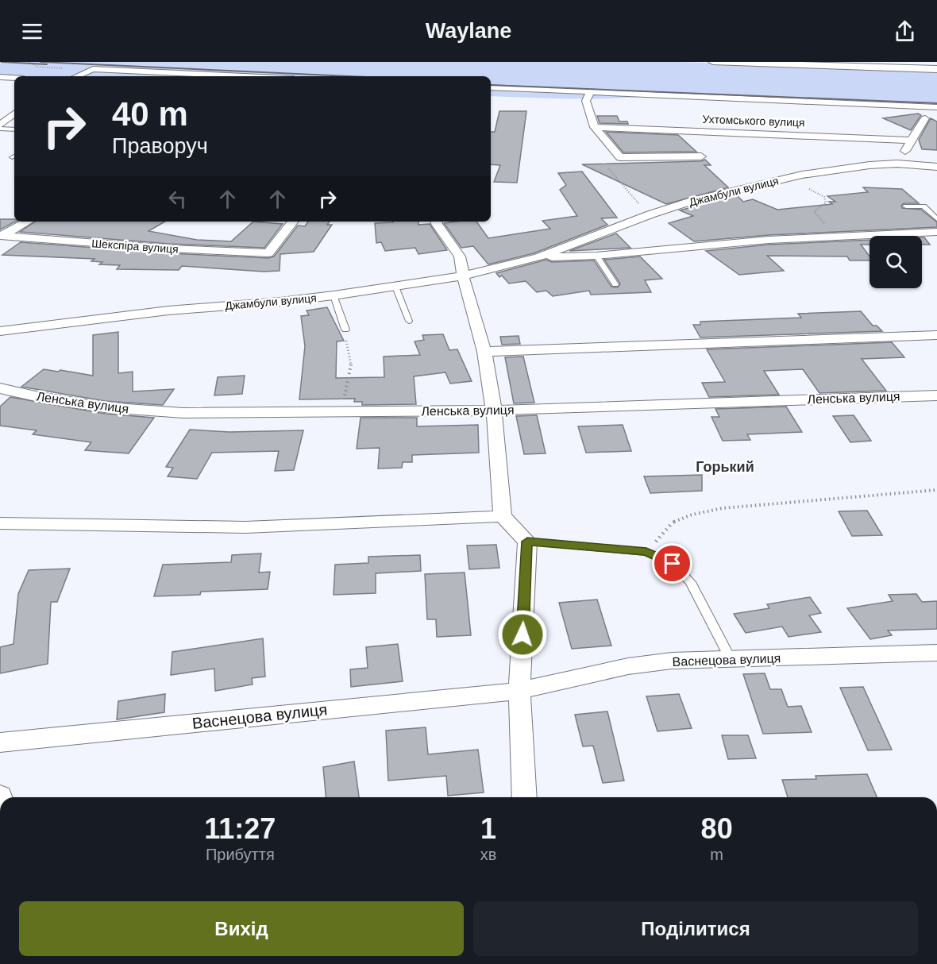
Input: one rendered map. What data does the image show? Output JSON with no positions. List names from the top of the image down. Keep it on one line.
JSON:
{"streets":{"street":["Ухтомського вулиця","Джамбули вулиця","Шекспіра вулиця","Ленська вулиця","Васнецова вулиця"]},"districts":["Горький"],"page":{"header":"Waylane","turn":["40 m","Праворуч"],"eta":["11:27","Прибуття","1","хв","80","m"],"buttons":["Вихід","Поділитися"]}}
